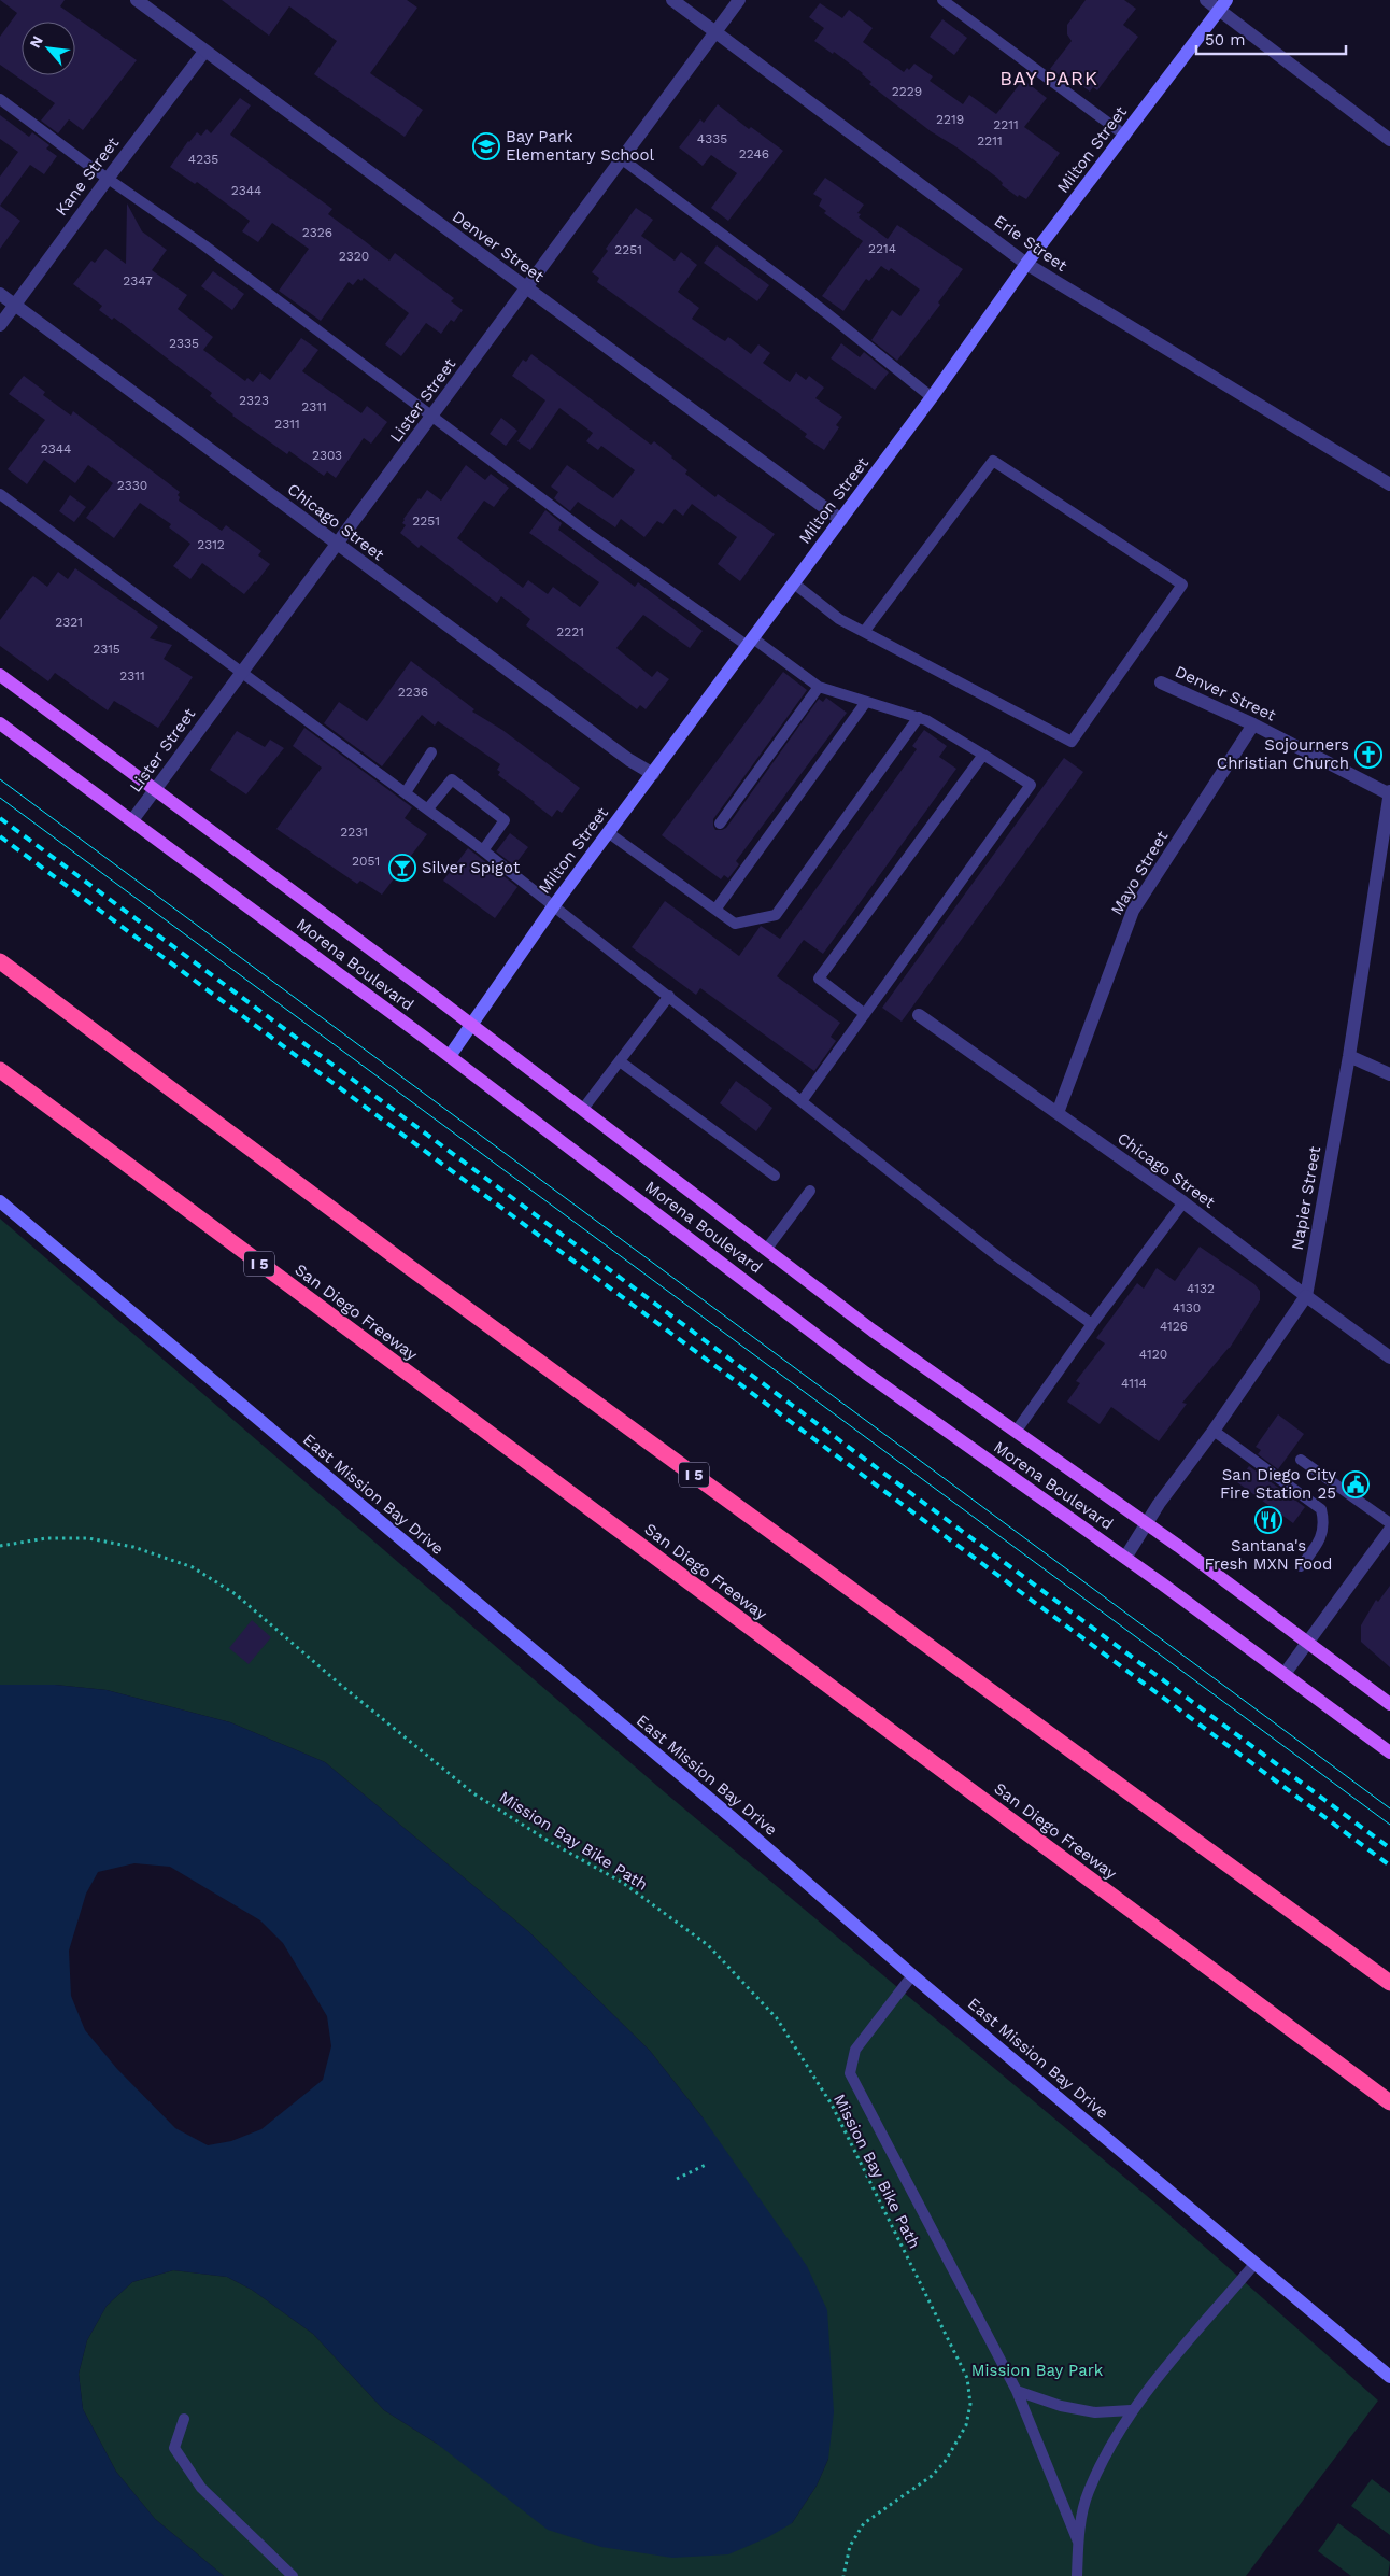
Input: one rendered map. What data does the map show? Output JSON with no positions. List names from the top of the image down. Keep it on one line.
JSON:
{"streets":{"highway":["I 5","San Diego Freeway"],"main road":["Milton Street","Morena Boulevard","East Mission Bay Drive"],"street":["Kane Street","Erie Street","Denver Street","Lister Street","Chicago Street","Mayo Street","Napier Street"],"path":["Mission Bay Bike Path"]},"crossings":[["Milton Street","Erie Street"],["Milton Street","Denver Street"],["Milton Street","Chicago Street"],["Milton Street","Morena Boulevard"],["Kane Street","Denver Street"],["Kane Street","Chicago Street"],["Erie Street","Lister Street"],["Denver Street","Lister Street"],["Denver Street","Mayo Street"],["Denver Street","Napier Street"],["Lister Street","Chicago Street"],["Lister Street","Morena Boulevard"],["Chicago Street","Mayo Street"],["Chicago Street","Napier Street"],["Morena Boulevard","Napier Street"]],"districts":["BAY PARK"],"parks":["Mission Bay Park"],"places":{"school or university":["Bay Park Elementary School"],"church":["Sojourners Christian Church"],"bar":["Silver Spigot"],"public building":["San Diego City Fire Station 25"],"restaurant":["Santana's Fresh MXN Food"]},"house_numbers":["2229","2219","2211","4335","2211","2246","4235","2344","2326","2214","2251","2320","2347","2335","2323","2311","2311","2344","2303","2330","2251","2312","2321","2221","2315","2311","2236","2231","2051","4132","4130","4126","4120","4114"],"scale_bar":"50 m","north":"top left"}
